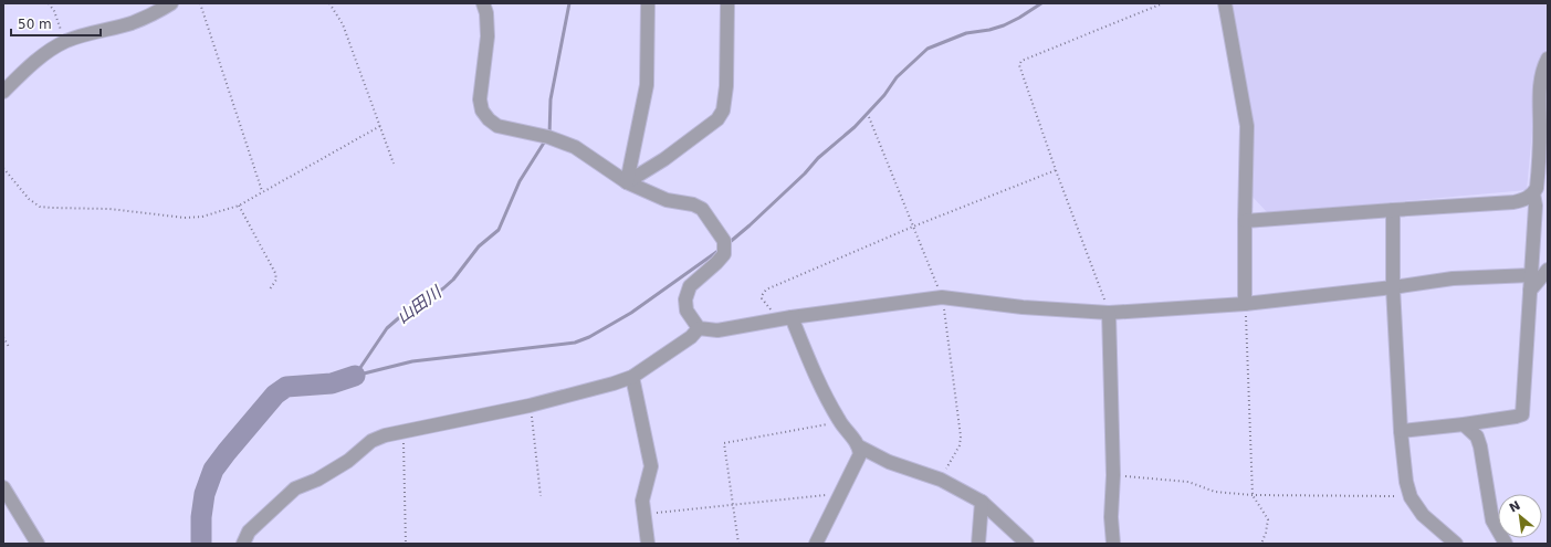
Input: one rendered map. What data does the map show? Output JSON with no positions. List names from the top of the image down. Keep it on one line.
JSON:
{"water":["山田川"],"scale_bar":"50 m","north":"top left"}
